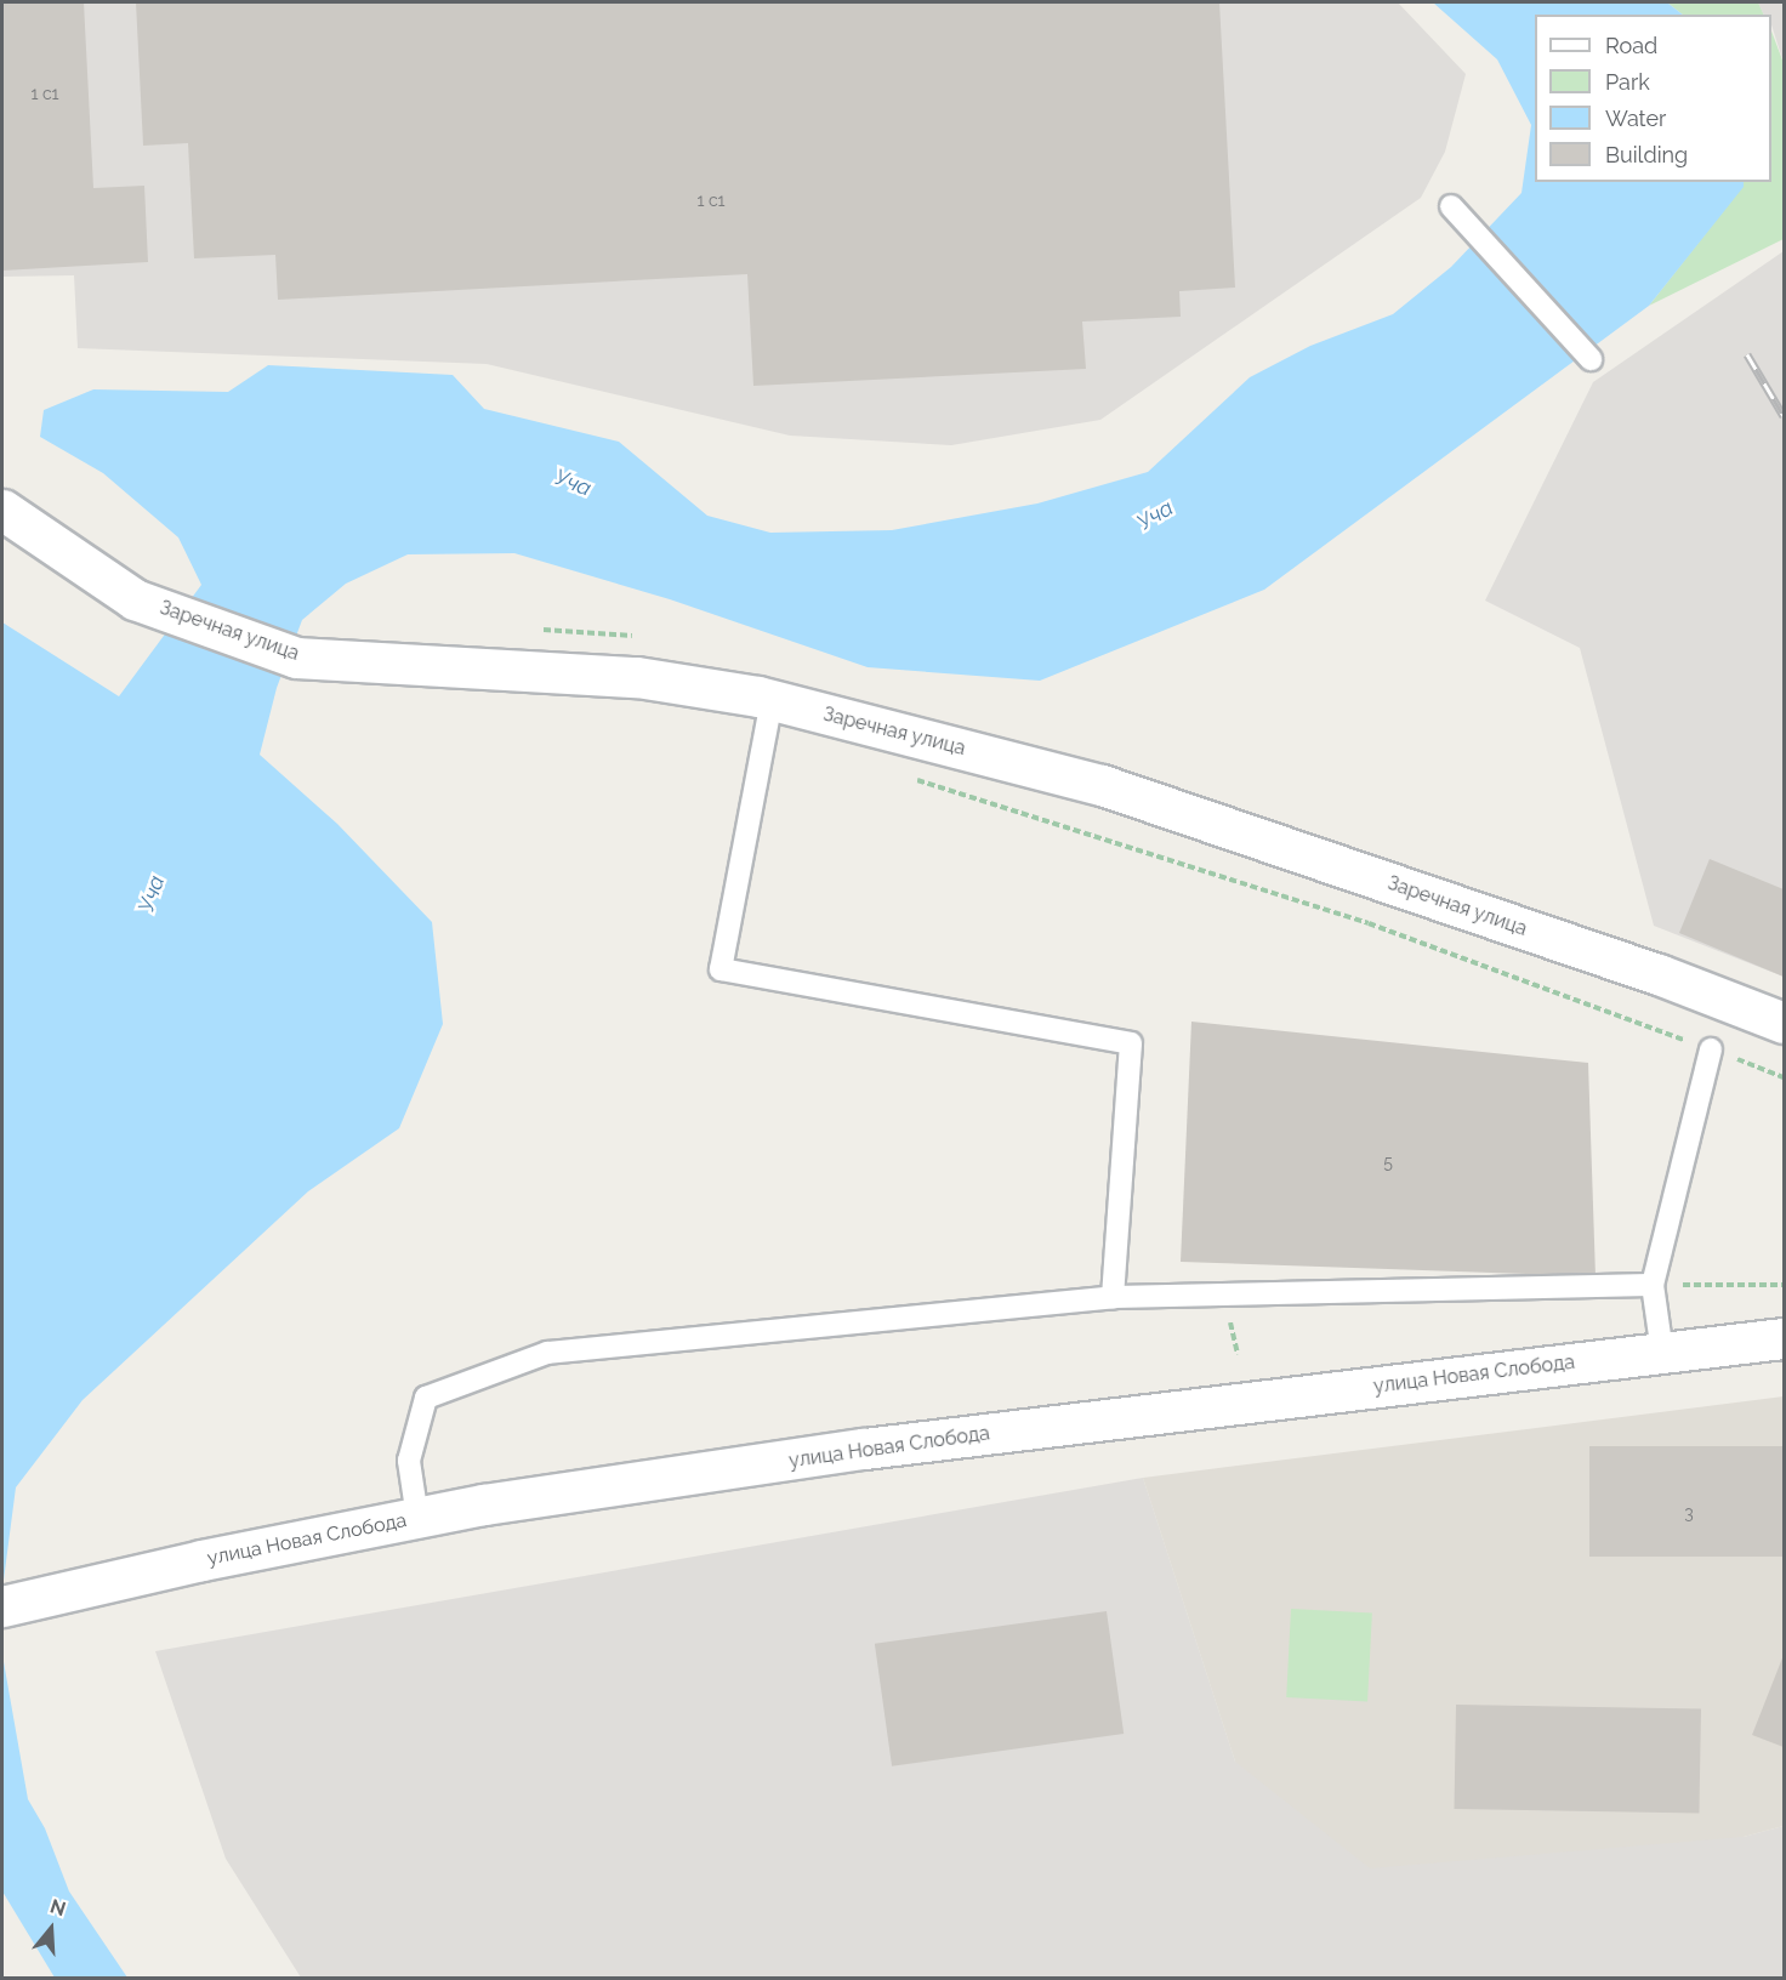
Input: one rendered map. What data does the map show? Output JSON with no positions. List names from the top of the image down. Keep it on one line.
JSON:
{"streets":{"main road":["Заречная улица","улица Новая Слобода"]},"water":["Уча"],"house_numbers":["1 с1","1 с1","5","3"],"legend":["Road","Park","Water","Building"],"north":"top"}
